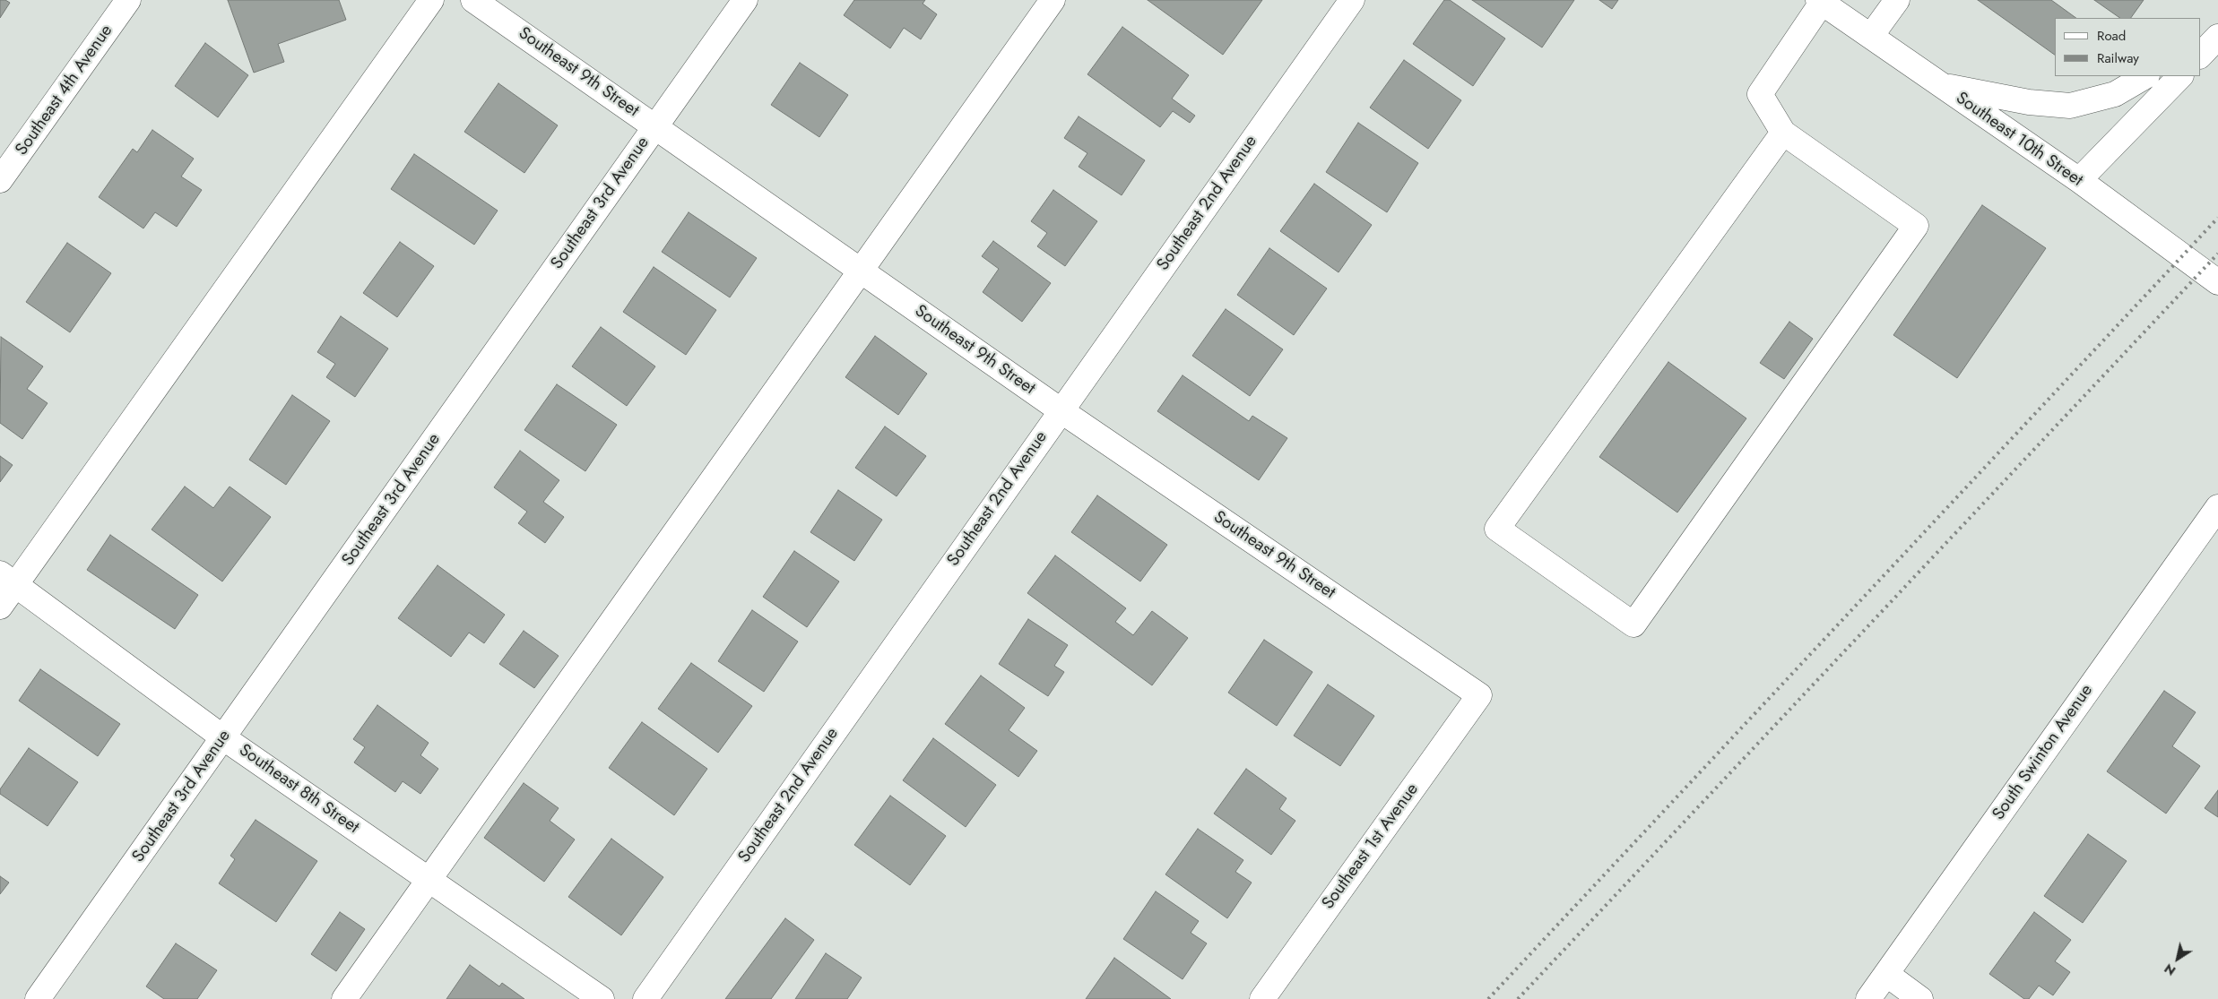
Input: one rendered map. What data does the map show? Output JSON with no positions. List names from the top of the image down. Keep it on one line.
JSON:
{"streets":{"street":["Southeast 9th Street","Southeast 4th Avenue","Southeast 10th Street","Southeast 3rd Avenue","Southeast 2nd Avenue","South Swinton Avenue","Southeast 8th Street","Southeast 1st Avenue"]},"crossings":[["Southeast 9th Street","Southeast 3rd Avenue"],["Southeast 9th Street","Southeast 2nd Avenue"],["Southeast 9th Street","Southeast 1st Avenue"],["Southeast 3rd Avenue","Southeast 8th Street"]],"legend":["Road","Railway"],"north":"bottom left"}
